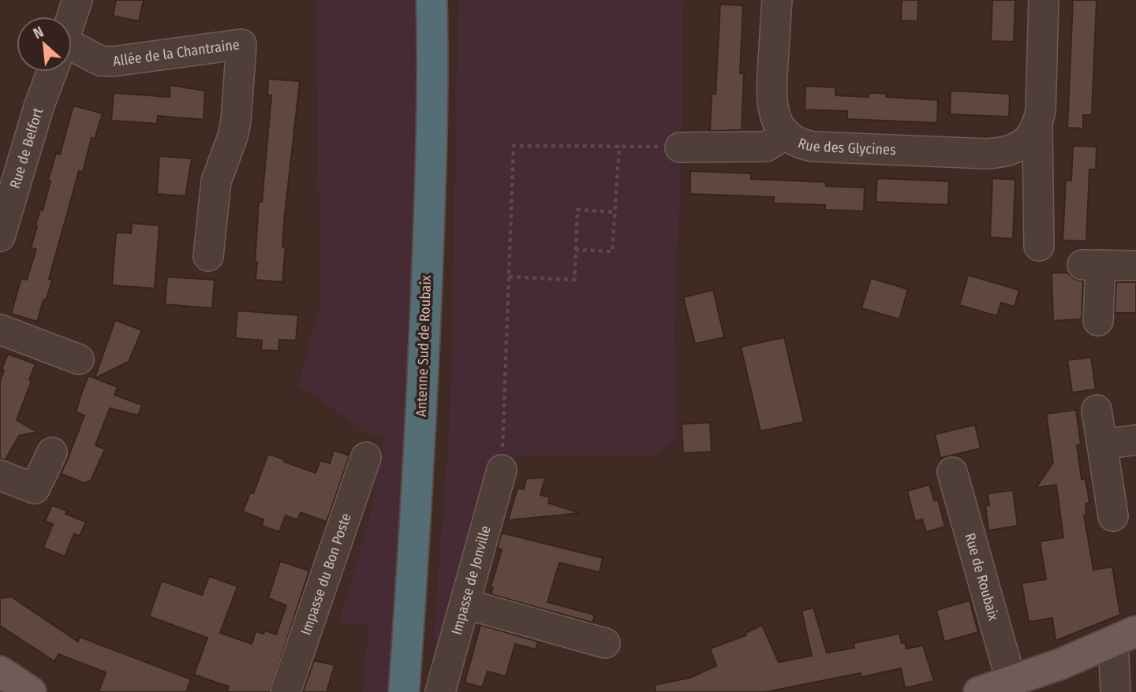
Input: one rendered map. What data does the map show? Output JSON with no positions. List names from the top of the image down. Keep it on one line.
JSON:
{"streets":{"highway":["Antenne Sud de Roubaix"],"street":["Allée de la Chantraine","Rue des Glycines","Rue de Belfort","Impasse du Bon Poste","Rue de Roubaix","Impasse de Jonville"]},"north":"top left"}
